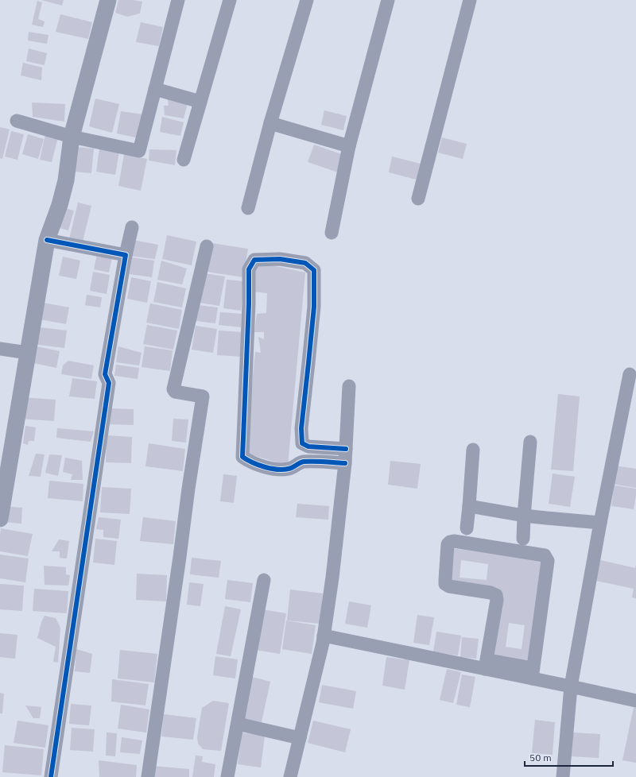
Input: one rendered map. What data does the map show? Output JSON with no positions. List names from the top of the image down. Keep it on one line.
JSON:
{"scale_bar":"50 m"}
